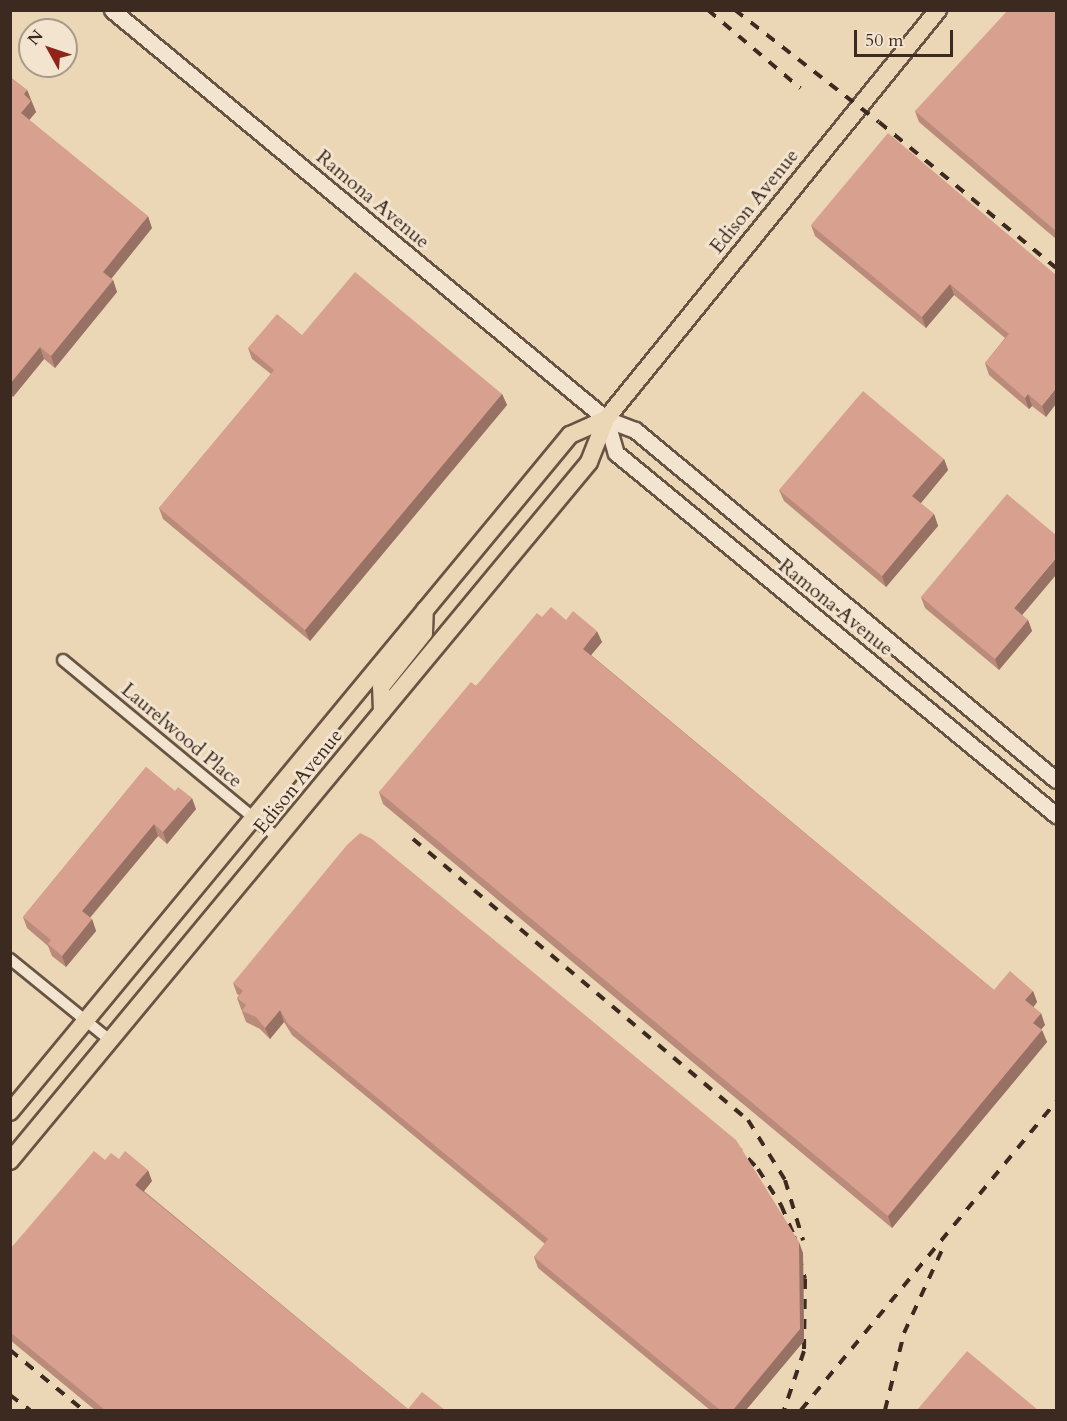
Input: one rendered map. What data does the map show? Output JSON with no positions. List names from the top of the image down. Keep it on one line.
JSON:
{"streets":{"main road":["Ramona Avenue","Edison Avenue"],"street":["Laurelwood Place"]},"crossings":[["Ramona Avenue","Edison Avenue"],["Edison Avenue","Laurelwood Place"]],"scale_bar":"50 m","north":"top left"}
